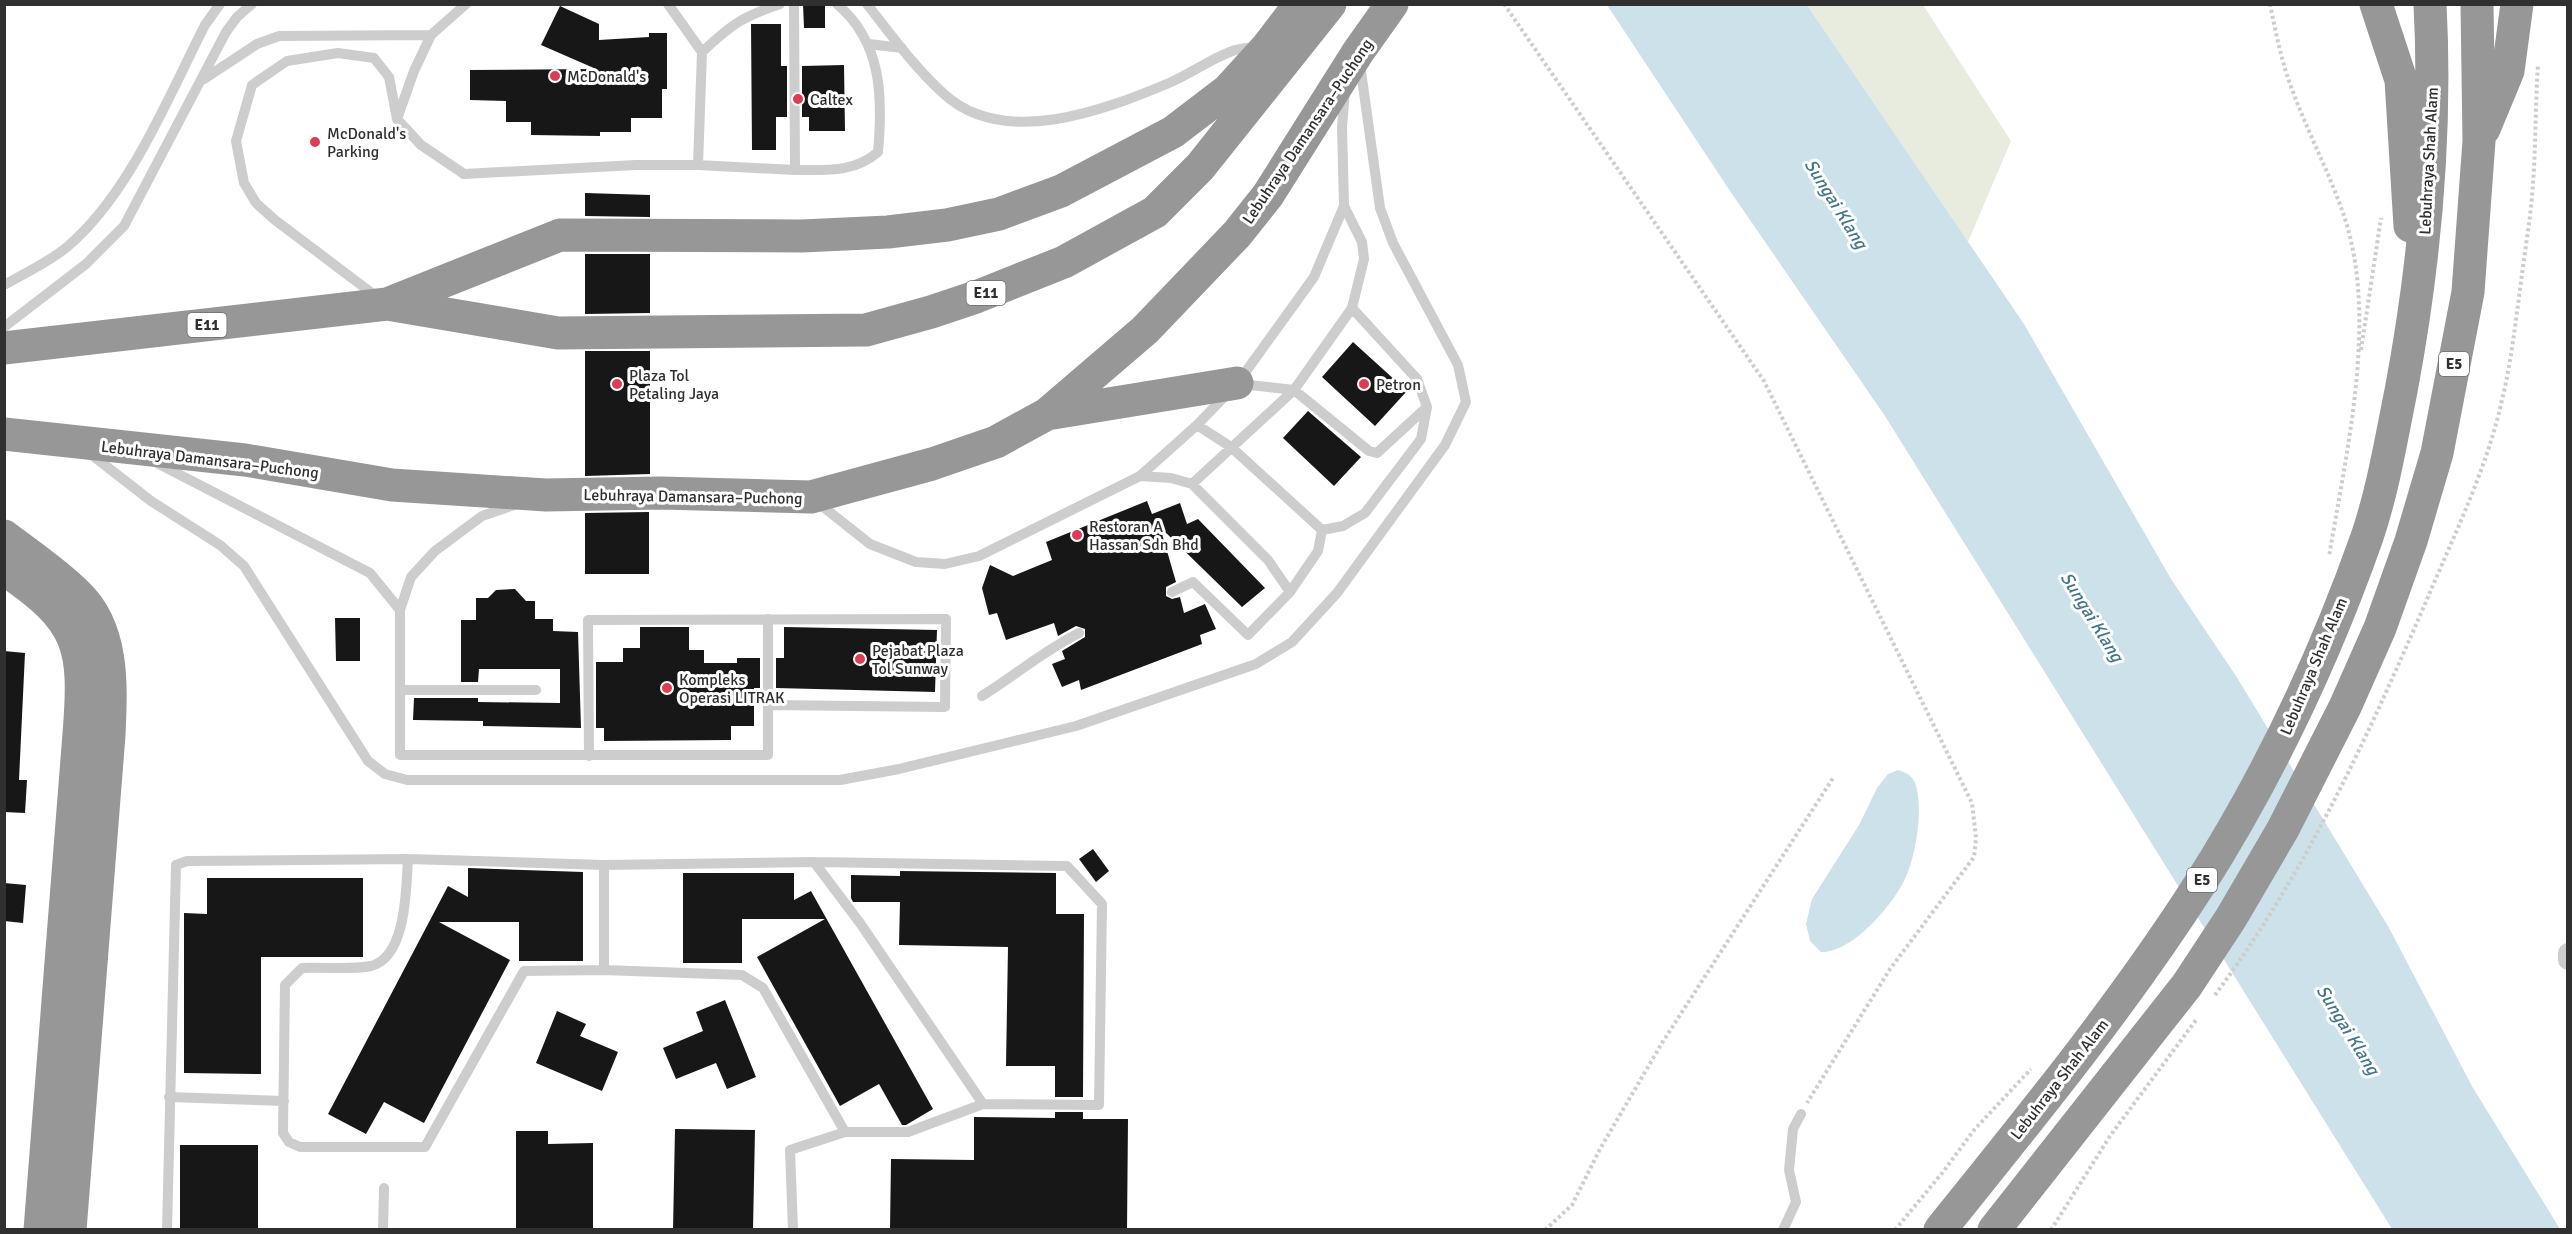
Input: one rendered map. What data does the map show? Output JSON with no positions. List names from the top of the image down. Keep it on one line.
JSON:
{"streets":{"highway":["Lebuhraya Damansara–Puchong","Lebuhraya Shah Alam","E11","E5"]},"water":["Sungai Klang"],"places":["McDonald's","Caltex","McDonald's Parking","Plaza Tol Petaling Jaya","Petron","Restoran A Hassan Sdn Bhd","Pejabat Plaza Tol Sunway","Kompleks Operasi LITRAK"]}
